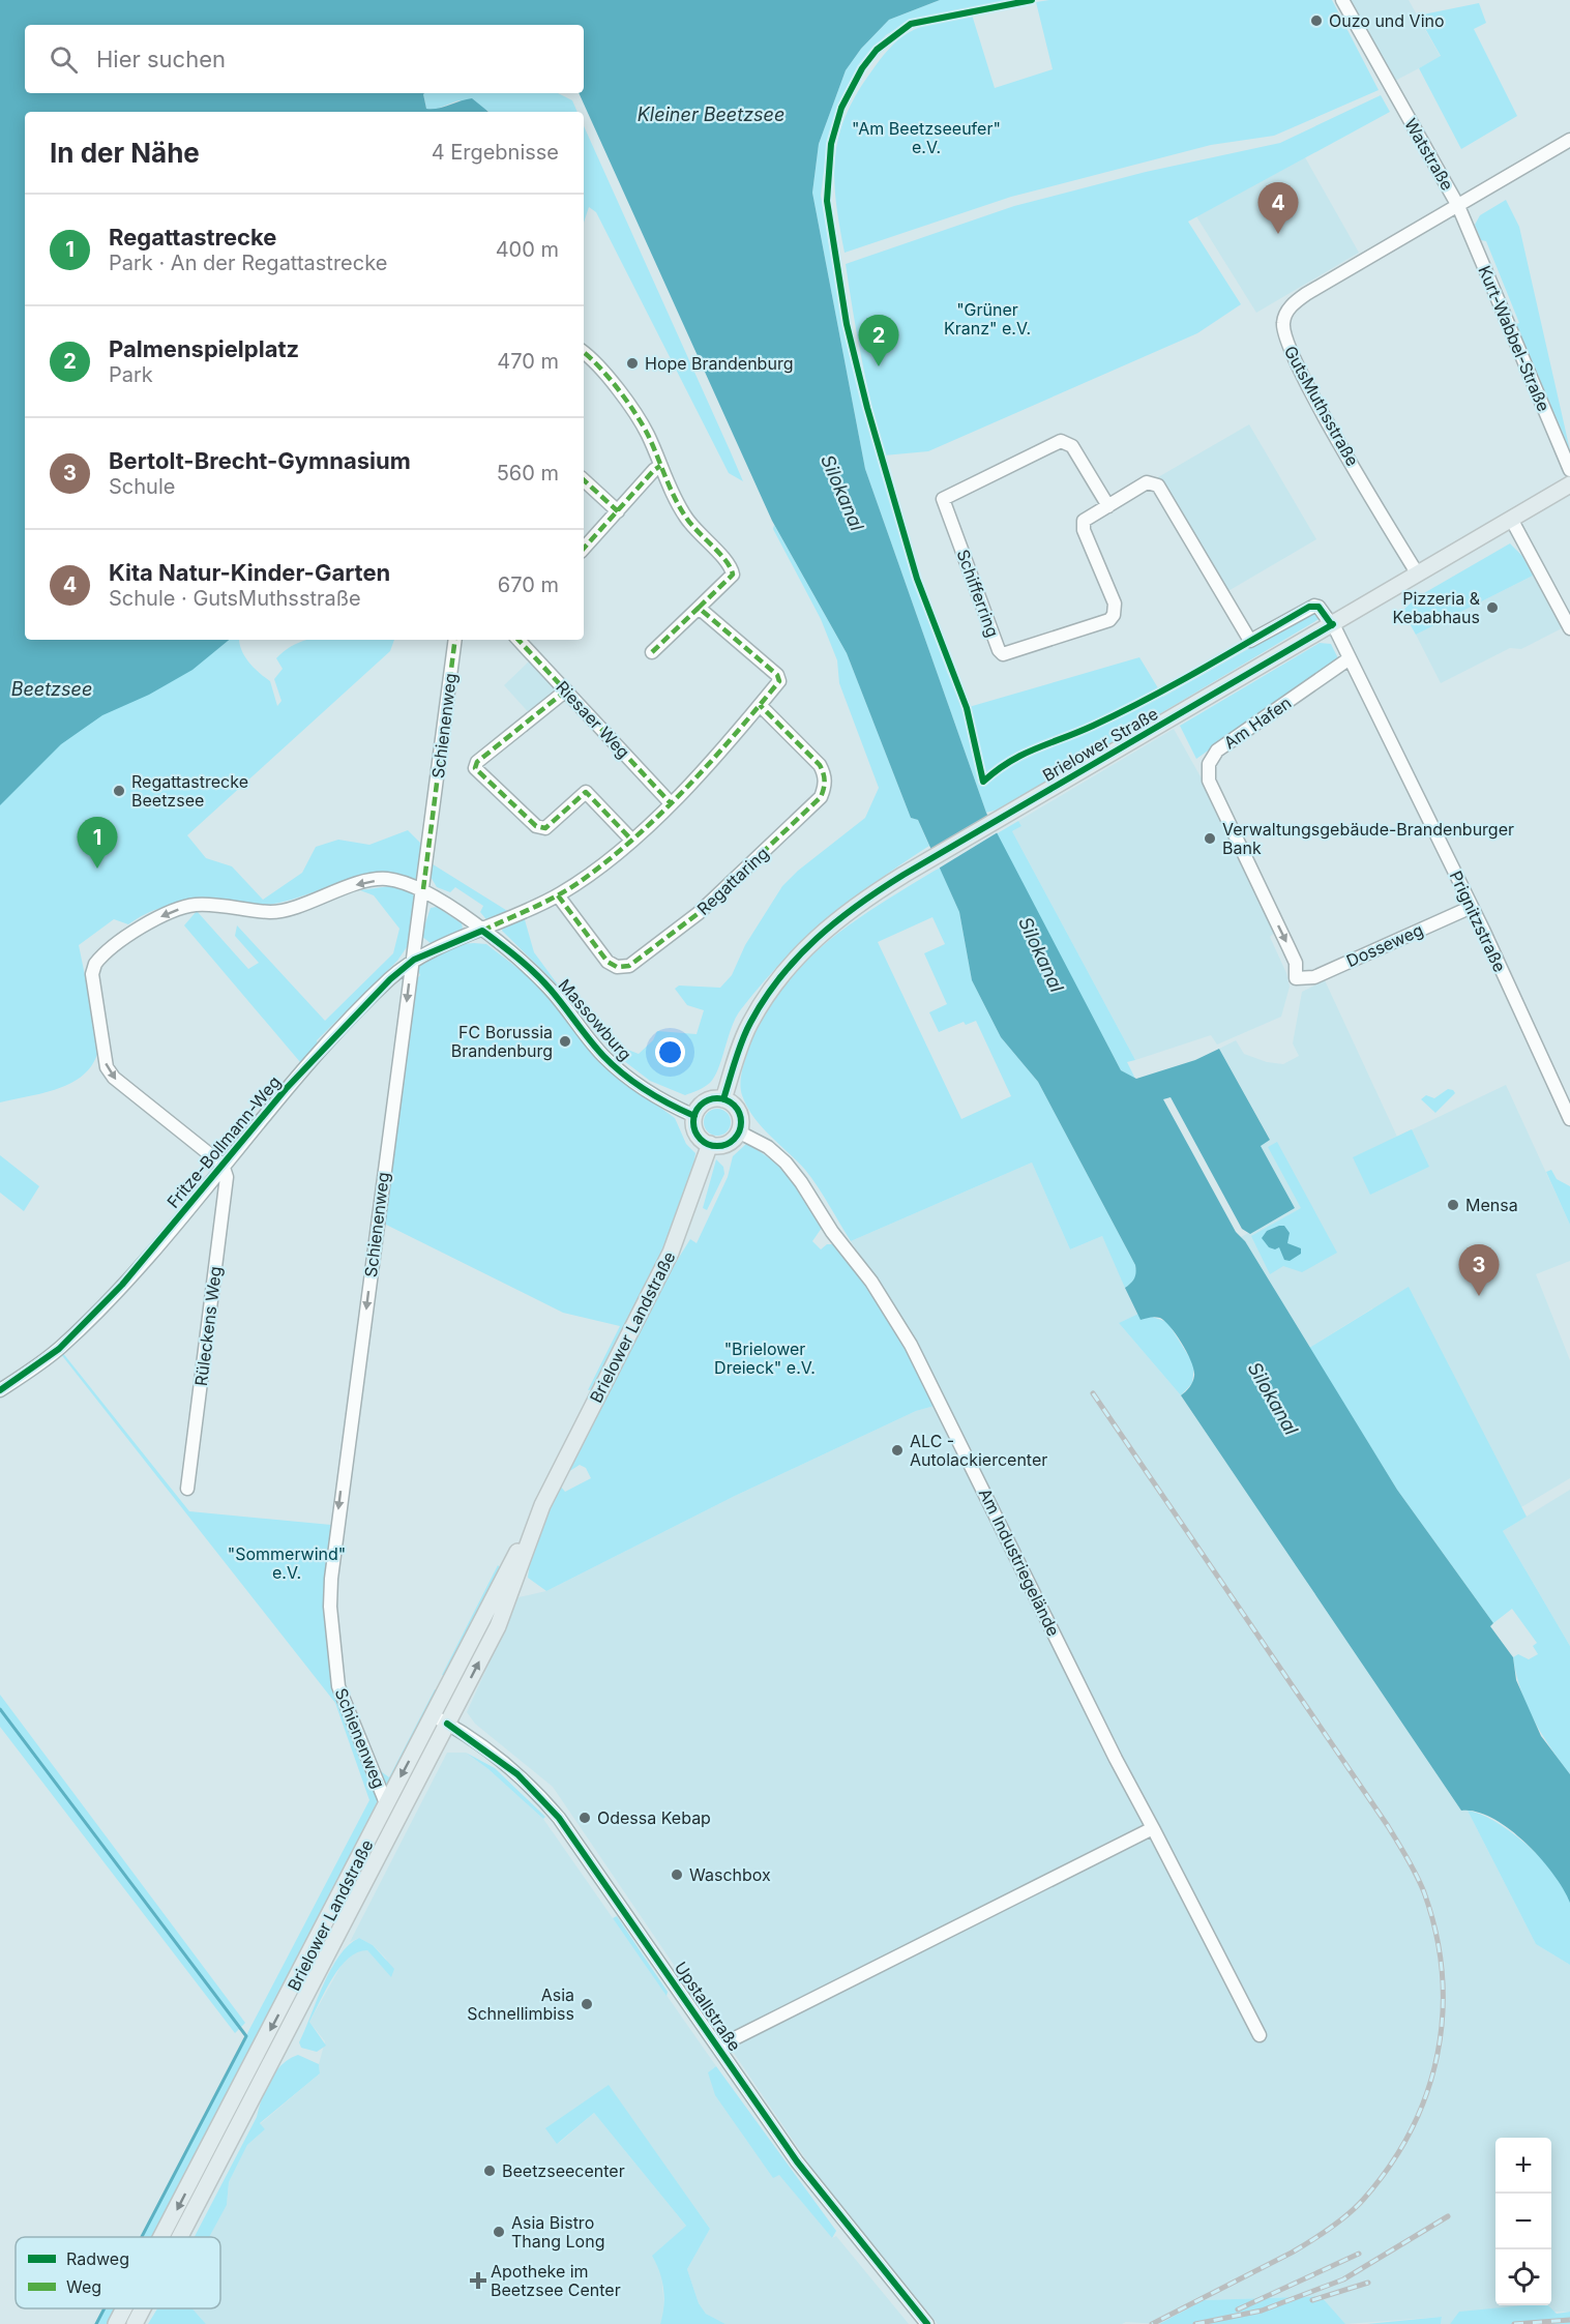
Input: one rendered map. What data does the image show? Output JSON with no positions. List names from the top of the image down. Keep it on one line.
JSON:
{"streets":{"main road":["Brielower Straße","Brielower Landstraße"],"street":["Watstraße","Kurt-Wabbel-Straße","GutsMuthsstraße","Schifferring","Riesaer Weg","Am Hafen","Schienenweg","Regattaring","Prignitzstraße","Dosseweg","Massowburg","Fritze-Bollmann-Weg","Rüleckens Weg","Am Industriegelände","Upstallstraße"]},"crossings":[["Watstraße","Kurt-Wabbel-Straße"],["Watstraße","GutsMuthsstraße"],["Kurt-Wabbel-Straße","GutsMuthsstraße"],["GutsMuthsstraße","Brielower Straße"],["Schifferring","Brielower Straße"],["Schifferring","Prignitzstraße"],["Riesaer Weg","Fritze-Bollmann-Weg"],["Am Hafen","Prignitzstraße"],["Am Hafen","Dosseweg"],["Schienenweg","Massowburg"],["Schienenweg","Fritze-Bollmann-Weg"],["Schienenweg","Brielower Landstraße"],["Brielower Straße","Prignitzstraße"],["Brielower Straße","Massowburg"],["Brielower Straße","Brielower Landstraße"],["Brielower Straße","Am Industriegelände"],["Regattaring","Fritze-Bollmann-Weg"],["Prignitzstraße","Dosseweg"],["Massowburg","Fritze-Bollmann-Weg"],["Massowburg","Rüleckens Weg"],["Massowburg","Brielower Landstraße"],["Massowburg","Am Industriegelände"],["Fritze-Bollmann-Weg","Rüleckens Weg"],["Brielower Landstraße","Am Industriegelände"],["Brielower Landstraße","Upstallstraße"]],"one_way":["Schienenweg"],"water":["Kleiner Beetzsee","Silokanal","Beetzsee"],"parks":["\"Am Beetzseeufer\" e.V.","\"Grüner Kranz\" e.V.","\"Brielower Dreieck\" e.V.","\"Sommerwind\" e.V."],"places":{"other":["Ouzo und Vino","Hope Brandenburg","Pizzeria & Kebabhaus","Regattastrecke Beetzsee","Verwaltungsgebäude-Brandenburger Bank","FC Borussia Brandenburg","Mensa","ALC - Autolackiercenter","Odessa Kebap","Waschbox","Asia Schnellimbiss","Beetzseecenter","Asia Bistro Thang Long"],"health":["Apotheke im Beetzsee Center"]},"legend":["Radweg","Weg"],"page":{"search":"Hier suchen","heading":["In der Nähe","4 Ergebnisse"],"pins":["4","2","1","3"],"list":[{"mark":"1","name":"Regattastrecke","note":"Park · An der Regattastrecke","value":"400 m"},{"mark":"2","name":"Palmenspielplatz","note":"Park","value":"470 m"},{"mark":"3","name":"Bertolt-Brecht-Gymnasium","note":"Schule","value":"560 m"},{"mark":"4","name":"Kita Natur-Kinder-Garten","note":"Schule · GutsMuthsstraße","value":"670 m"}],"map_buttons":["+","−"]}}
